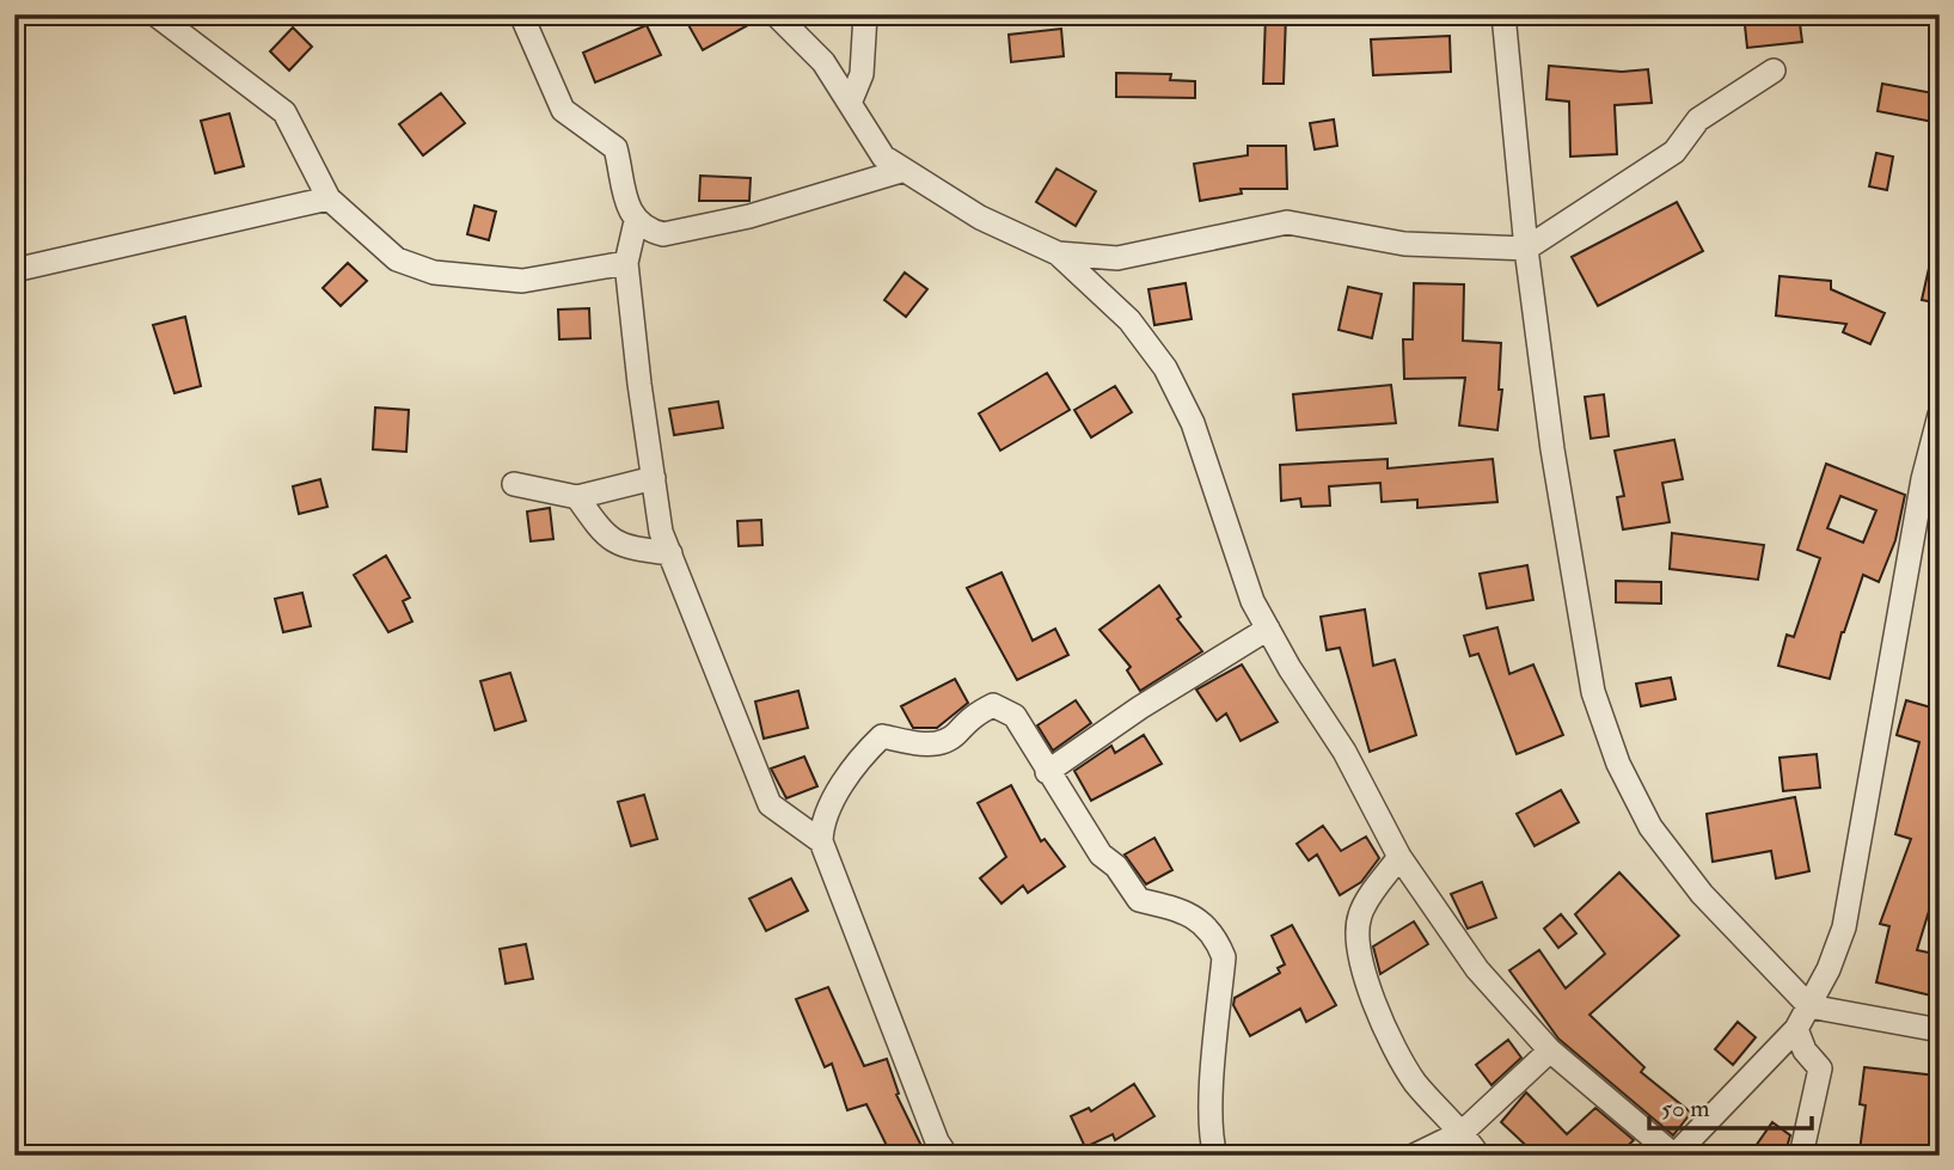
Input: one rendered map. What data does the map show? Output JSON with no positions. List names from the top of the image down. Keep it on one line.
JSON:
{"scale_bar":"50 m"}
